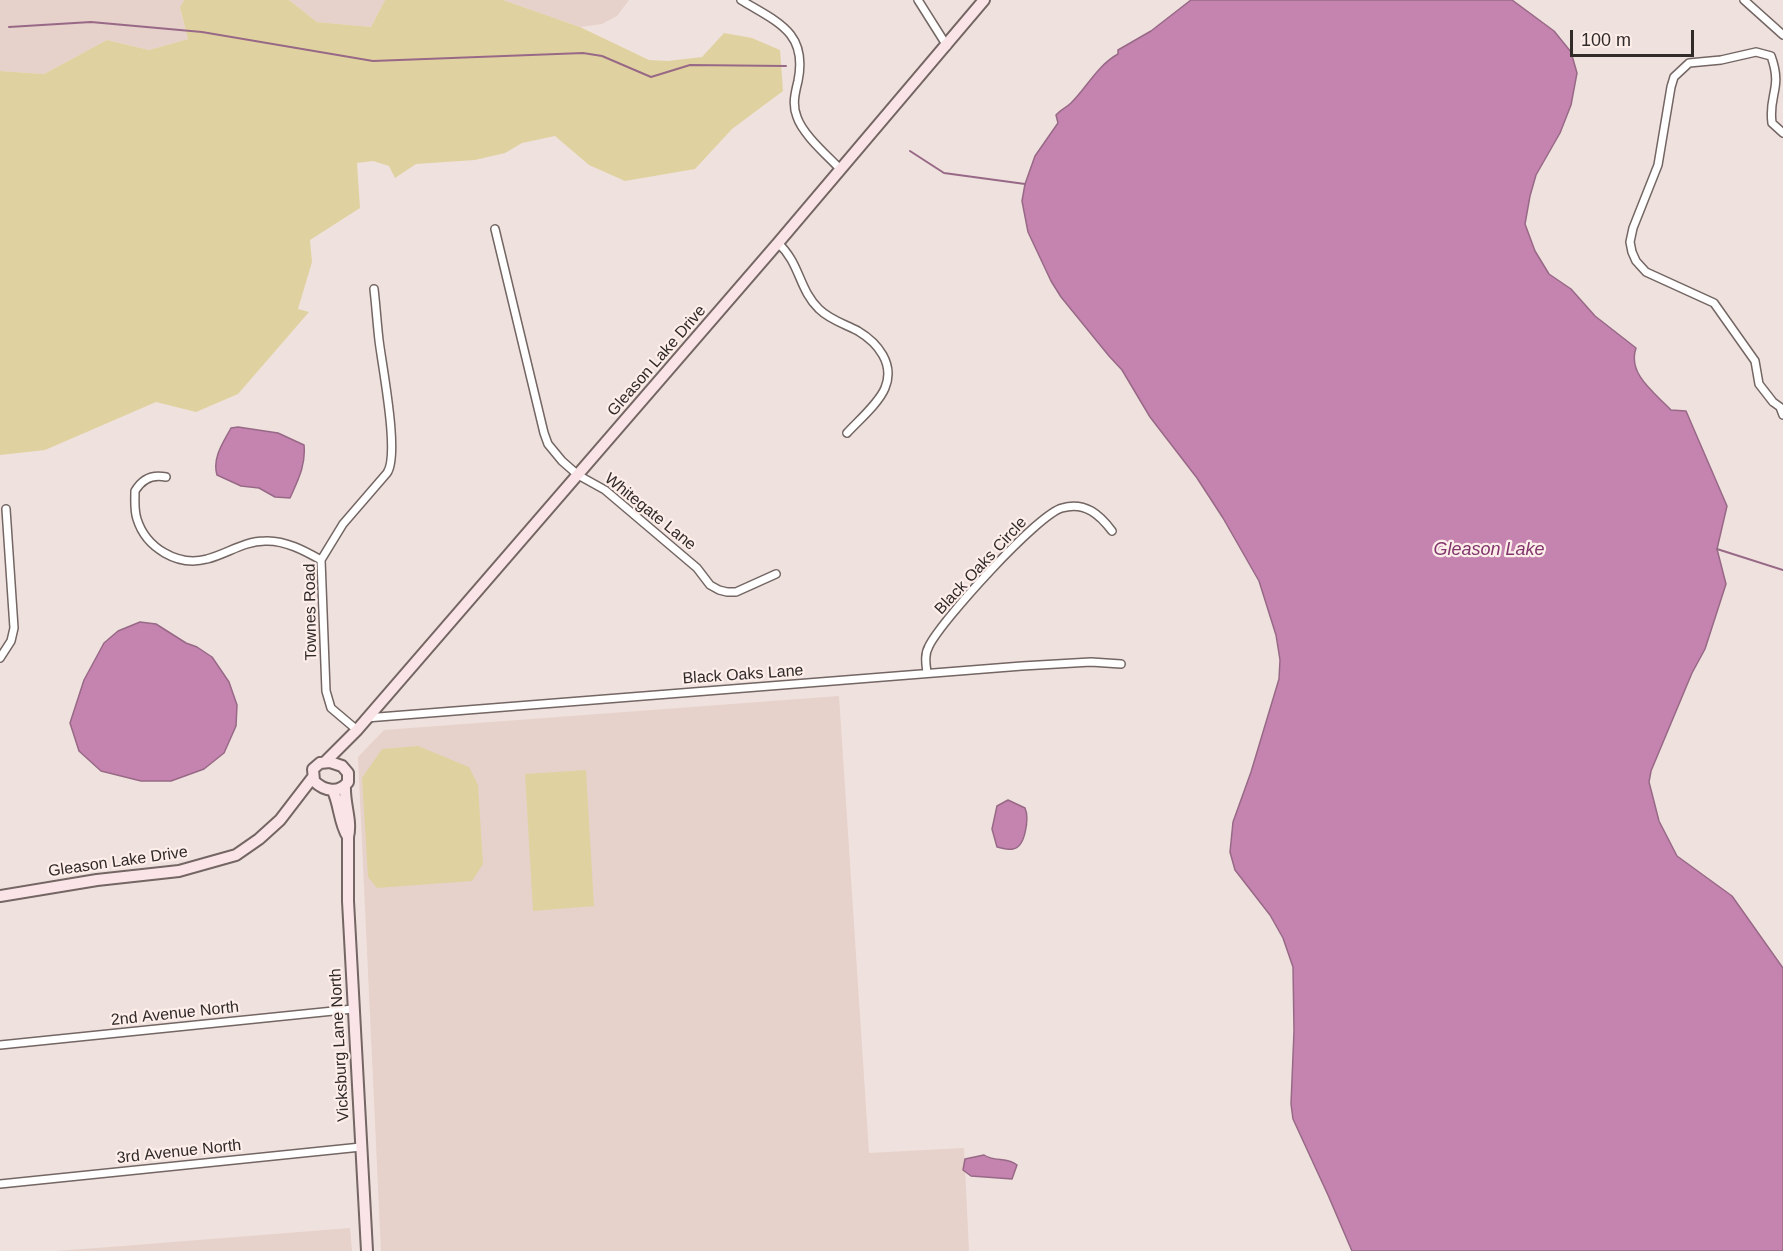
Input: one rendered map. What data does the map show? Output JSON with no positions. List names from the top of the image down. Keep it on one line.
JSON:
{"streets":{"main road":["Gleason Lake Drive","Vicksburg Lane North"],"street":["Whitegate Lane","Black Oaks Circle","Townes Road","Black Oaks Lane","2nd Avenue North","3rd Avenue North"]},"crossings":[["Gleason Lake Drive","Whitegate Lane"],["Gleason Lake Drive","Townes Road"],["Gleason Lake Drive","Black Oaks Lane"],["Gleason Lake Drive","Vicksburg Lane North"],["Black Oaks Circle","Black Oaks Lane"],["2nd Avenue North","Vicksburg Lane North"],["Vicksburg Lane North","3rd Avenue North"]],"water":["Gleason Lake"],"scale_bar":"100 m"}
